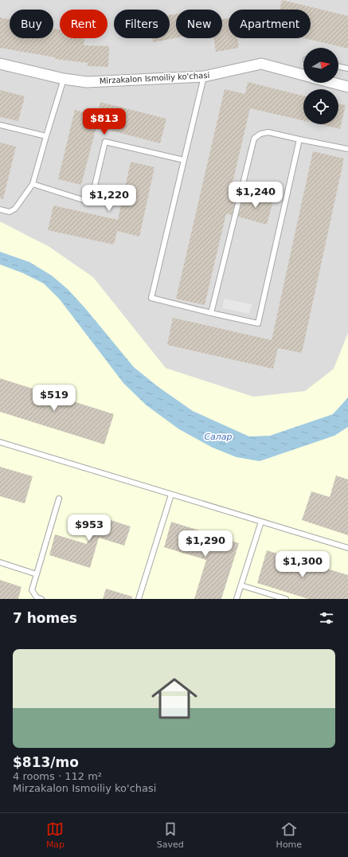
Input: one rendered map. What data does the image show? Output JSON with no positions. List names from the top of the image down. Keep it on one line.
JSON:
{"streets":{"street":["Mirzakalon Ismoiliy ko'chasi"]},"water":["Салар"],"north":"right","page":{"chip":["Buy","Rent","Filters","New","Apartment"],"price":["$813","$1,240","$1,220","$519","$953","$1,290","$1,300"],"heading":"7 homes","list":[{"name":"$813/mo","note":"4 rooms · 112 m² · Mirzakalon Ismoiliy ko'chasi"}],"tabs":["Map","Saved","Home"]}}
